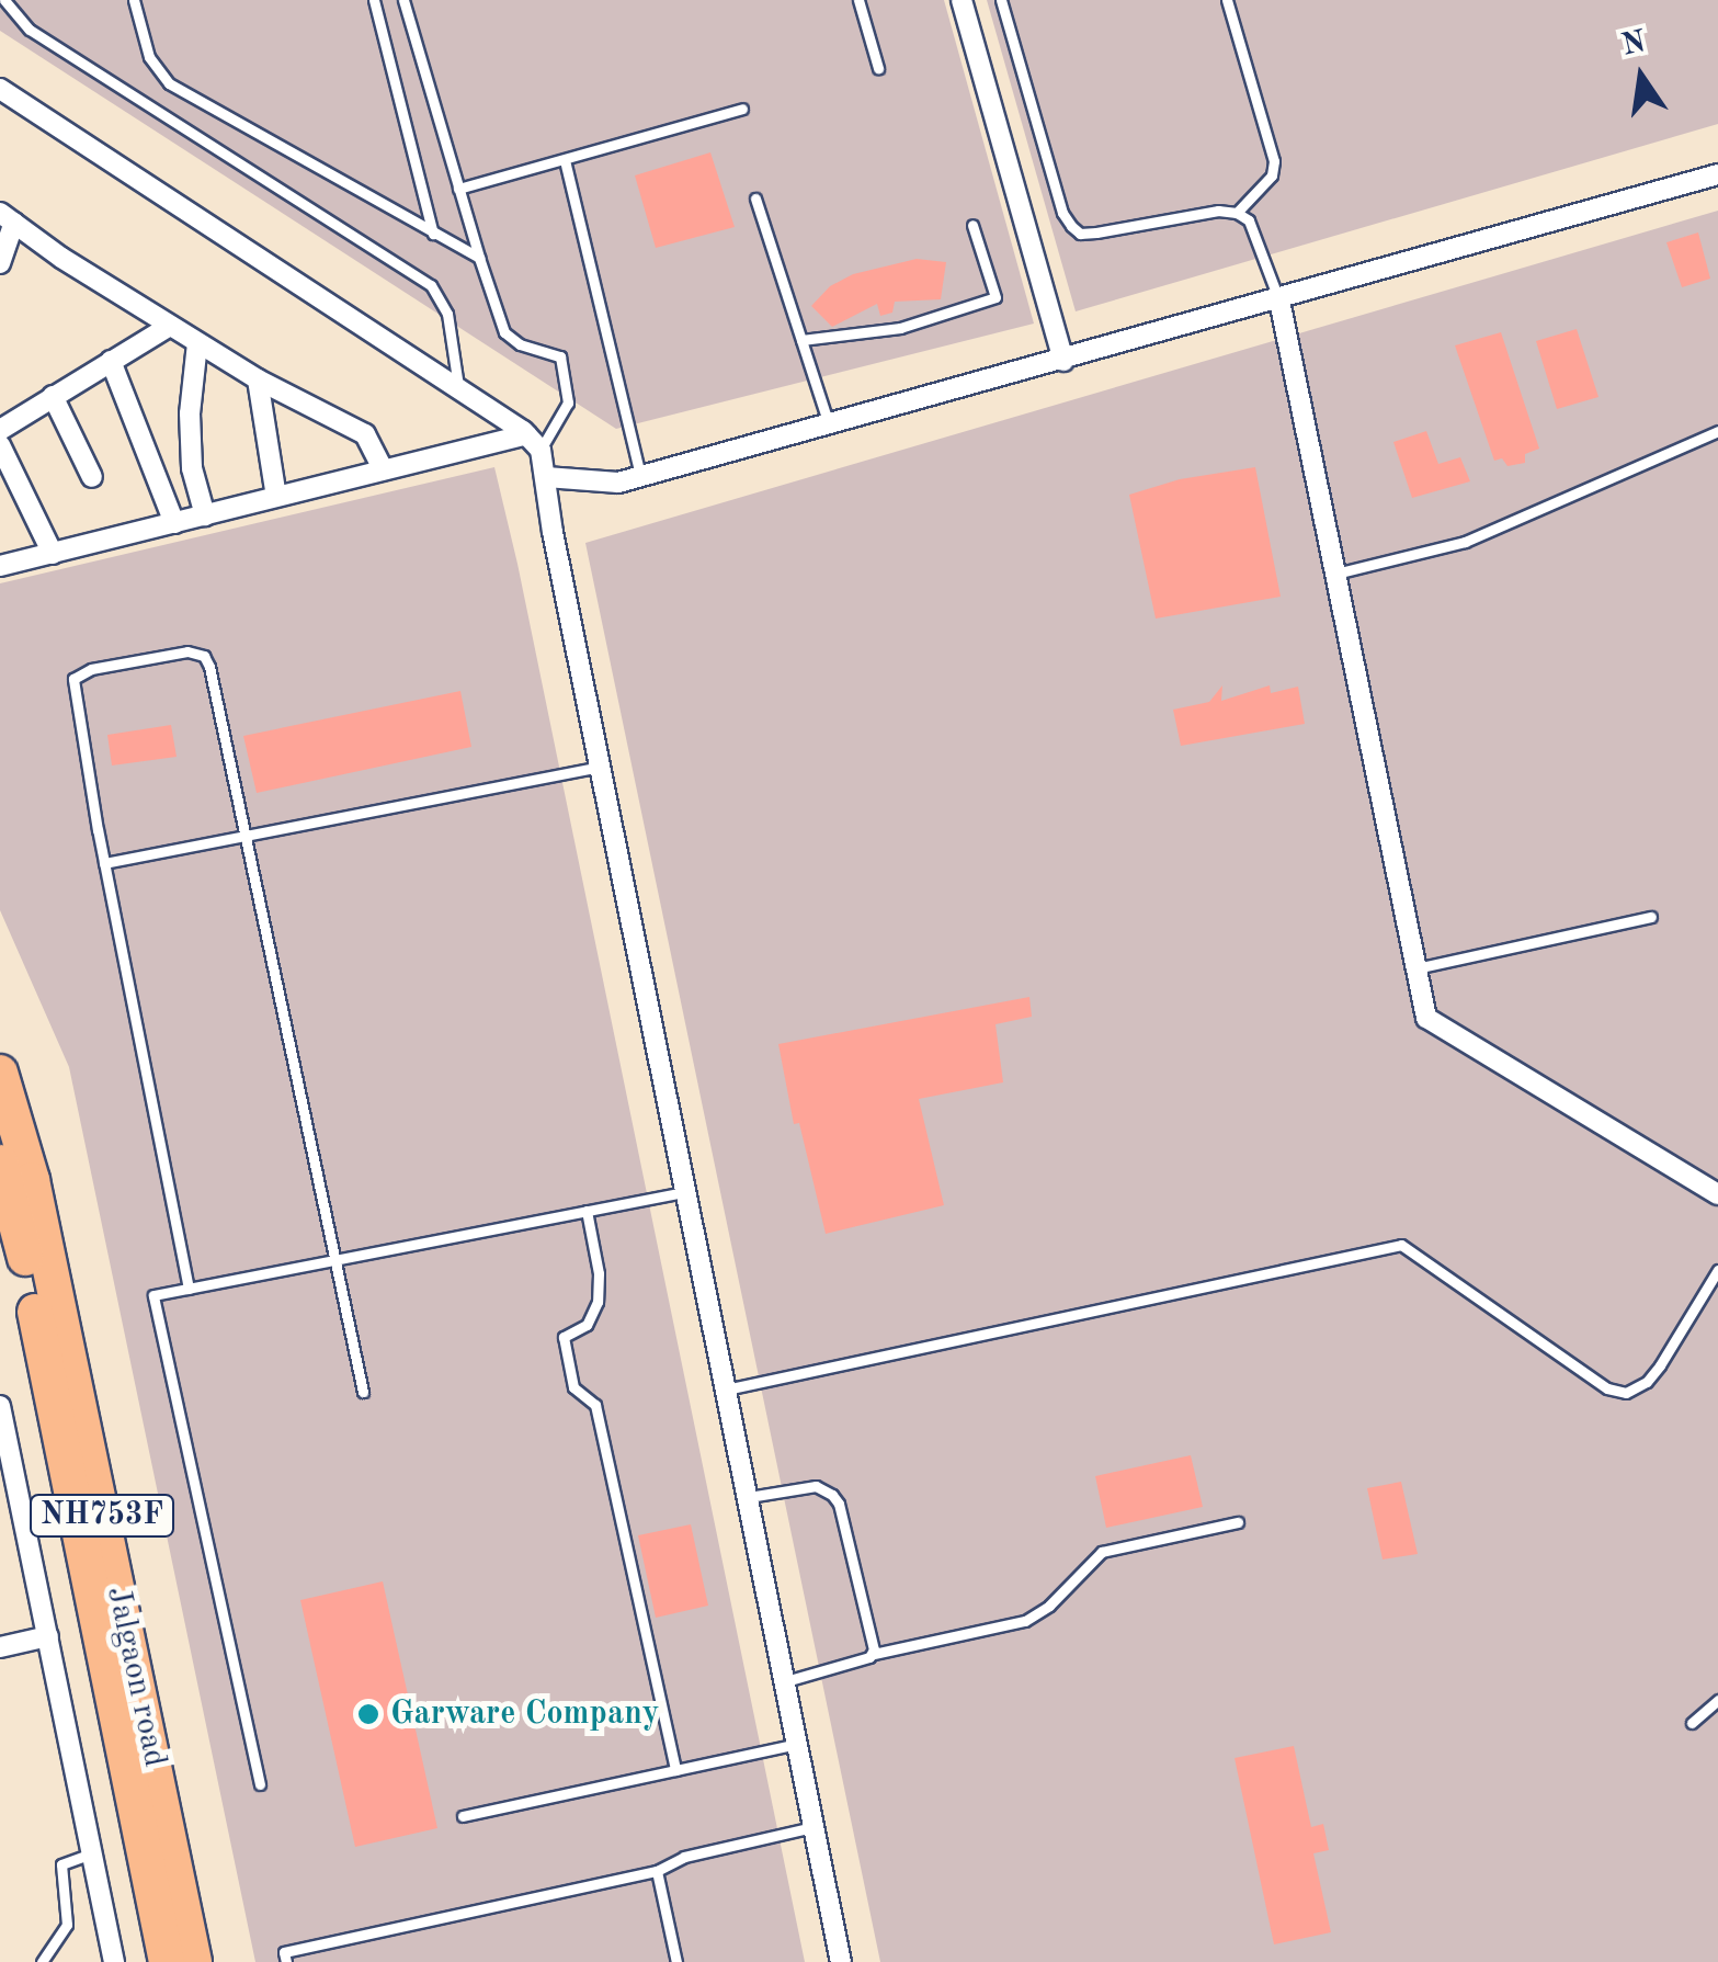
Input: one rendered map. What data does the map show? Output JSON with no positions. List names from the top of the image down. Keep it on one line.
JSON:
{"streets":{"highway":["NH753F","Jalgaon road"]},"places":["Garware Company"],"north":"top"}
